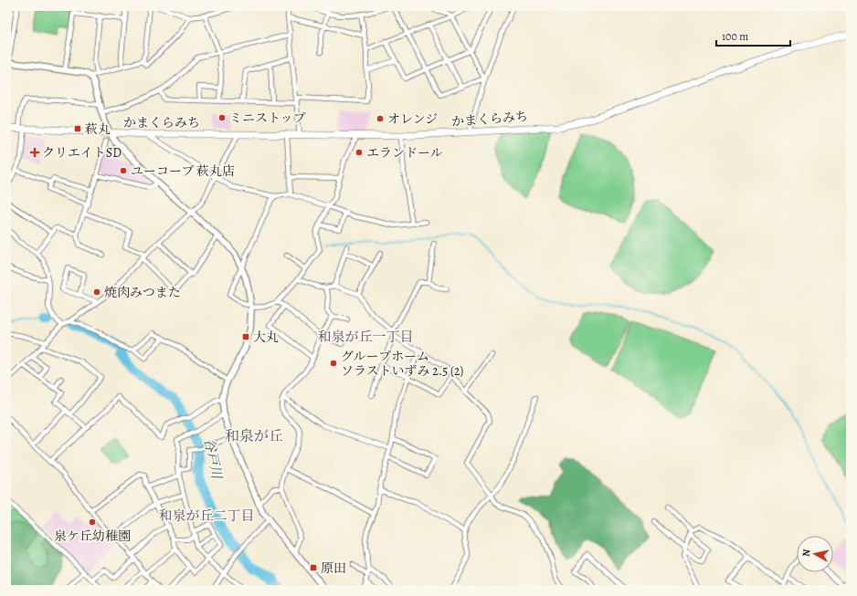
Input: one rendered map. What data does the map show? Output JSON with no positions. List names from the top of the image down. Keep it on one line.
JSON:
{"streets":{"main road":["かまくらみち"]},"districts":["和泉が丘一丁目","和泉が丘","和泉が丘二丁目"],"water":["谷戸川"],"places":{"other":["ミニストップ","オレンジ","エランドール","ユーコープ 萩丸店","焼肉みつまた","グループホーム ソラストいずみ 2.5 (2)","泉ケ丘幼稚園"],"transit":["萩丸","大丸","原田"],"health":["クリエイトSD"]},"scale_bar":"100 m","north":"left"}
